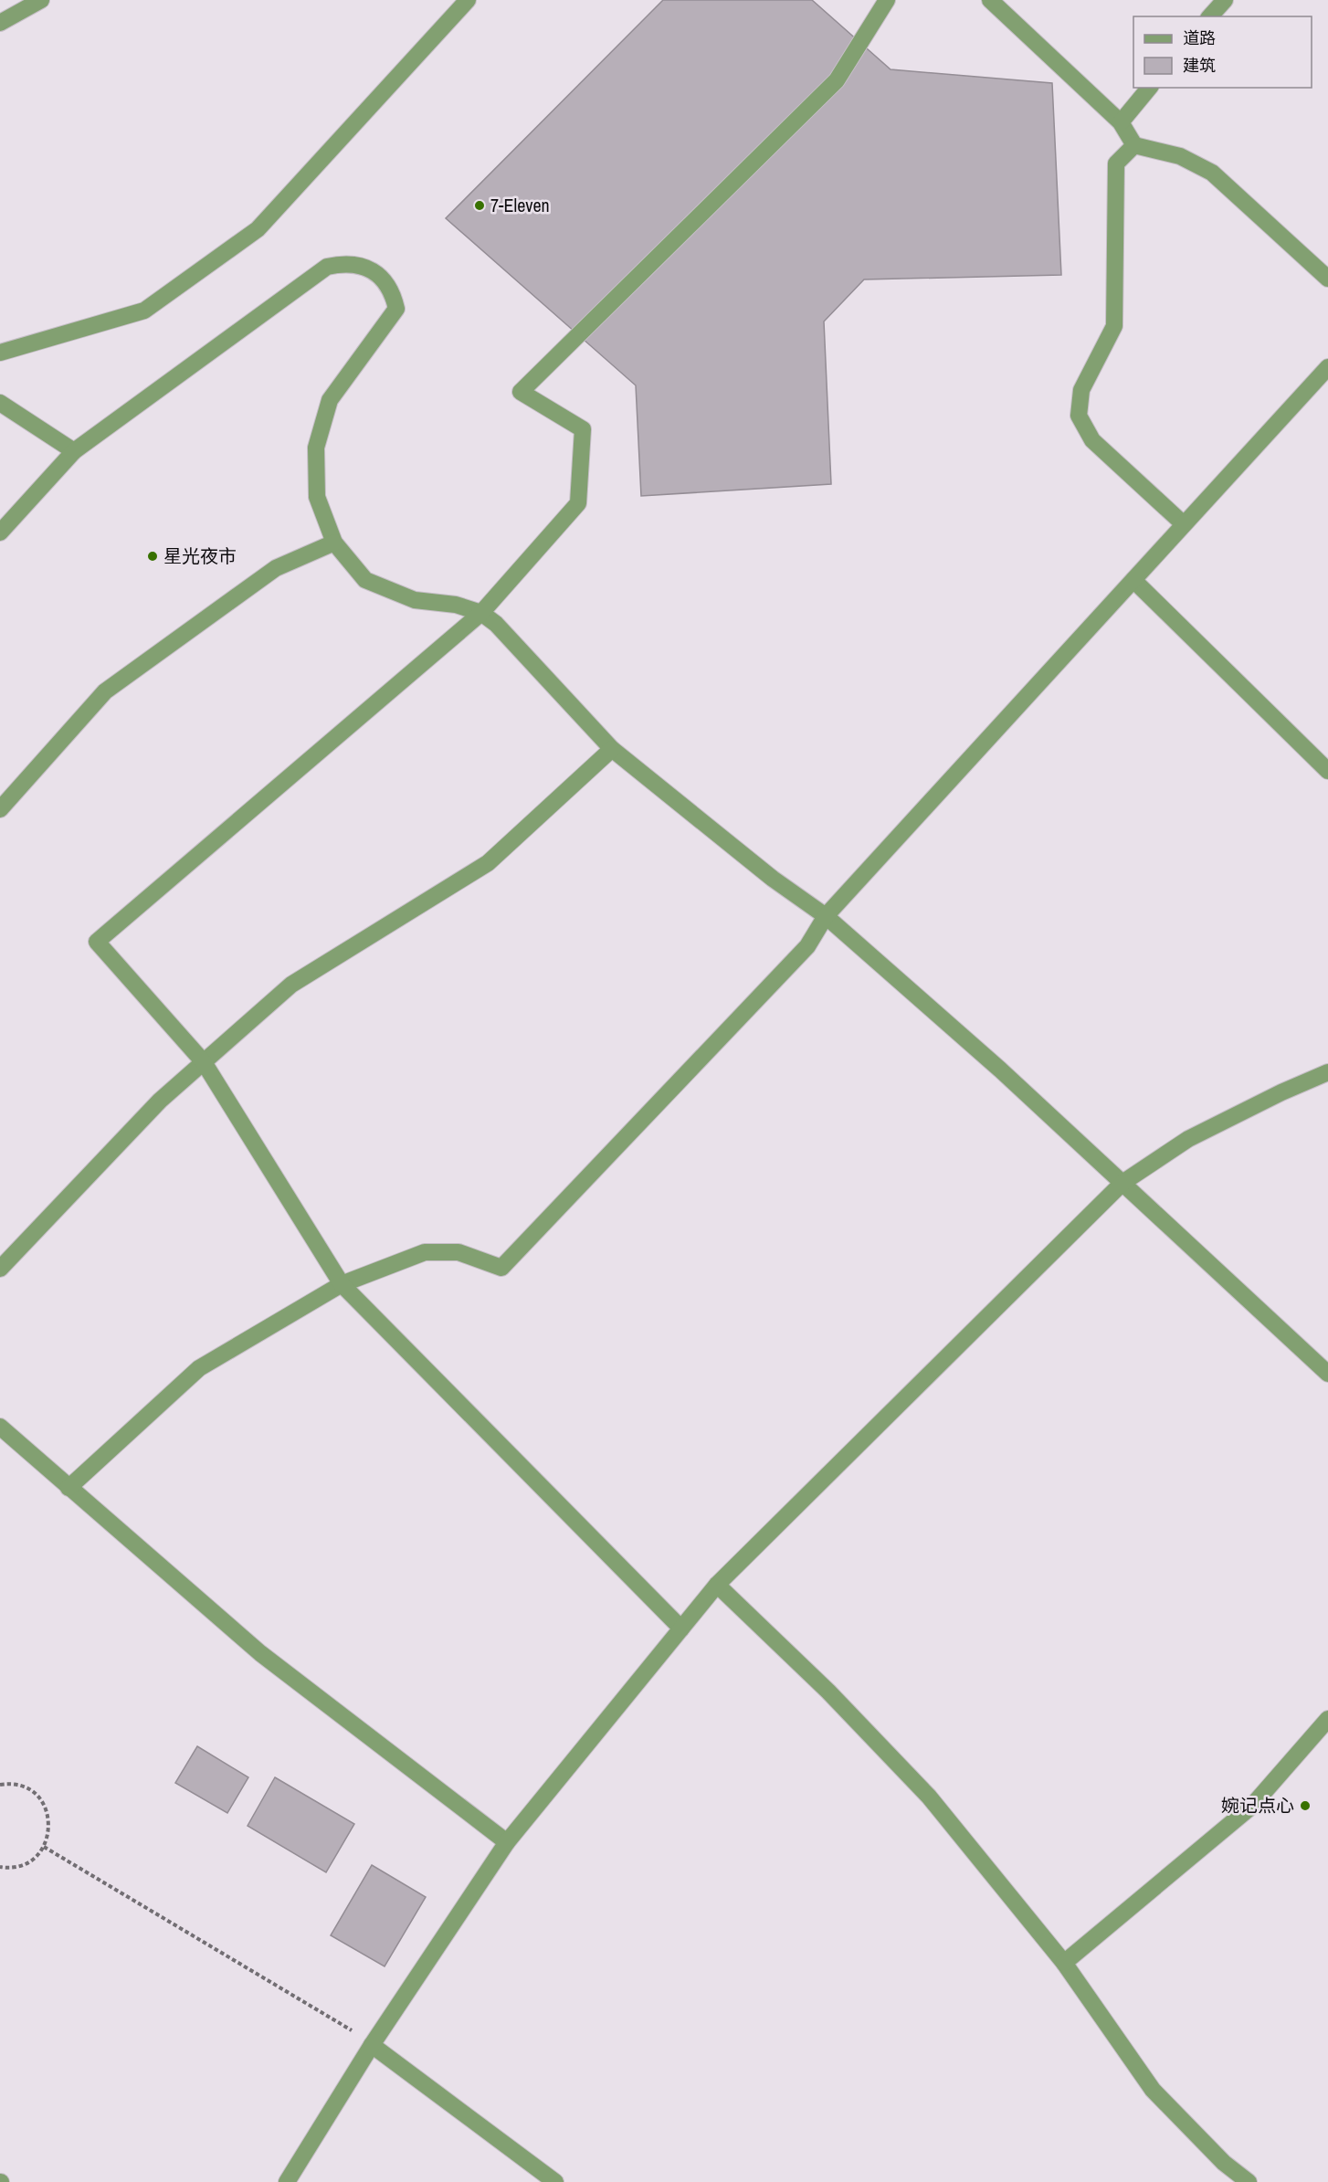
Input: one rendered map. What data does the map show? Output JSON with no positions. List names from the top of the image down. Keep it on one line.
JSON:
{"places":["7-Eleven","星光夜市","婉记点心"],"legend":["道路","建筑"]}
